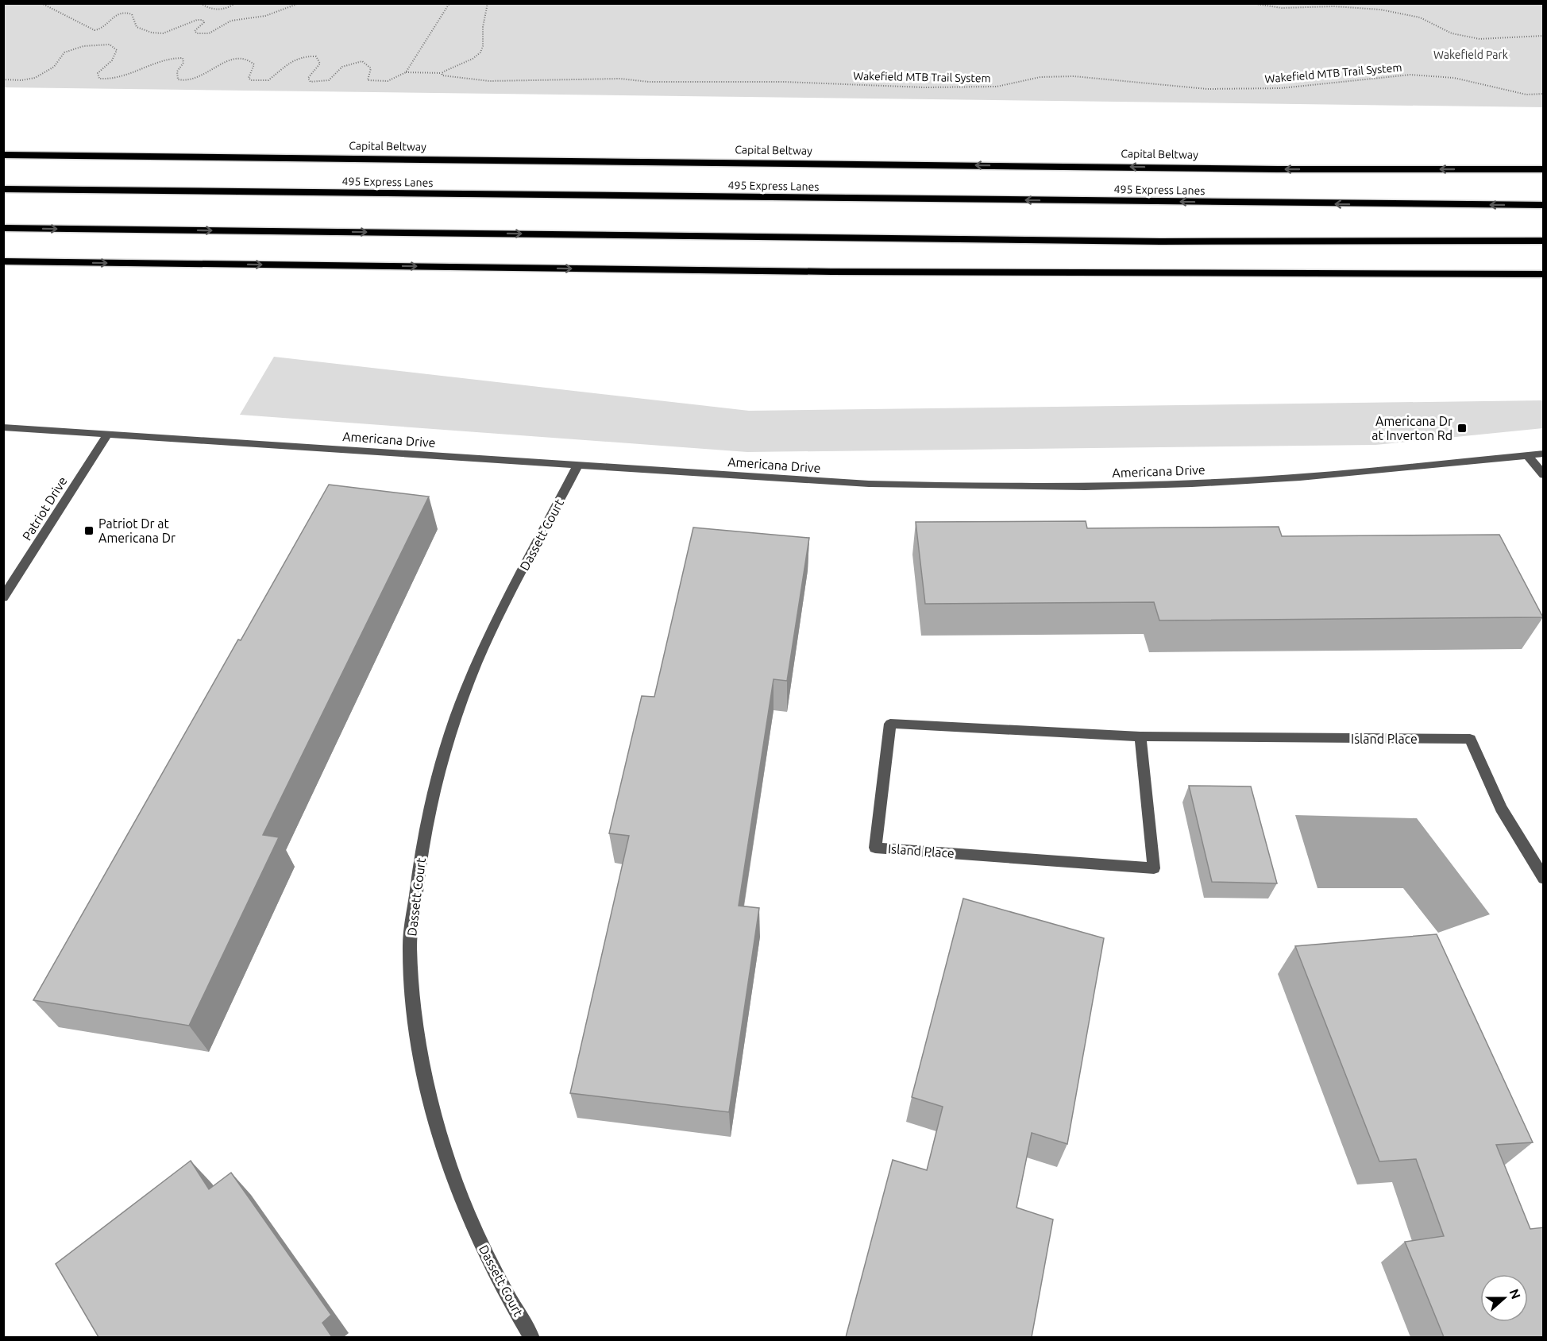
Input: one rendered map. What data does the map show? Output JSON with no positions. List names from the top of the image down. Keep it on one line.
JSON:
{"streets":{"highway":["Capital Beltway","495 Express Lanes"],"street":["Americana Drive","Patriot Drive","Dassett Court","Island Place"],"path":["Wakefield MTB Trail System"]},"crossings":[["Americana Drive","Patriot Drive"],["Americana Drive","Dassett Court"]],"parks":["Wakefield Park"],"places":{"transit":["Americana Dr at Inverton Rd","Patriot Dr at Americana Dr"]},"north":"right"}
